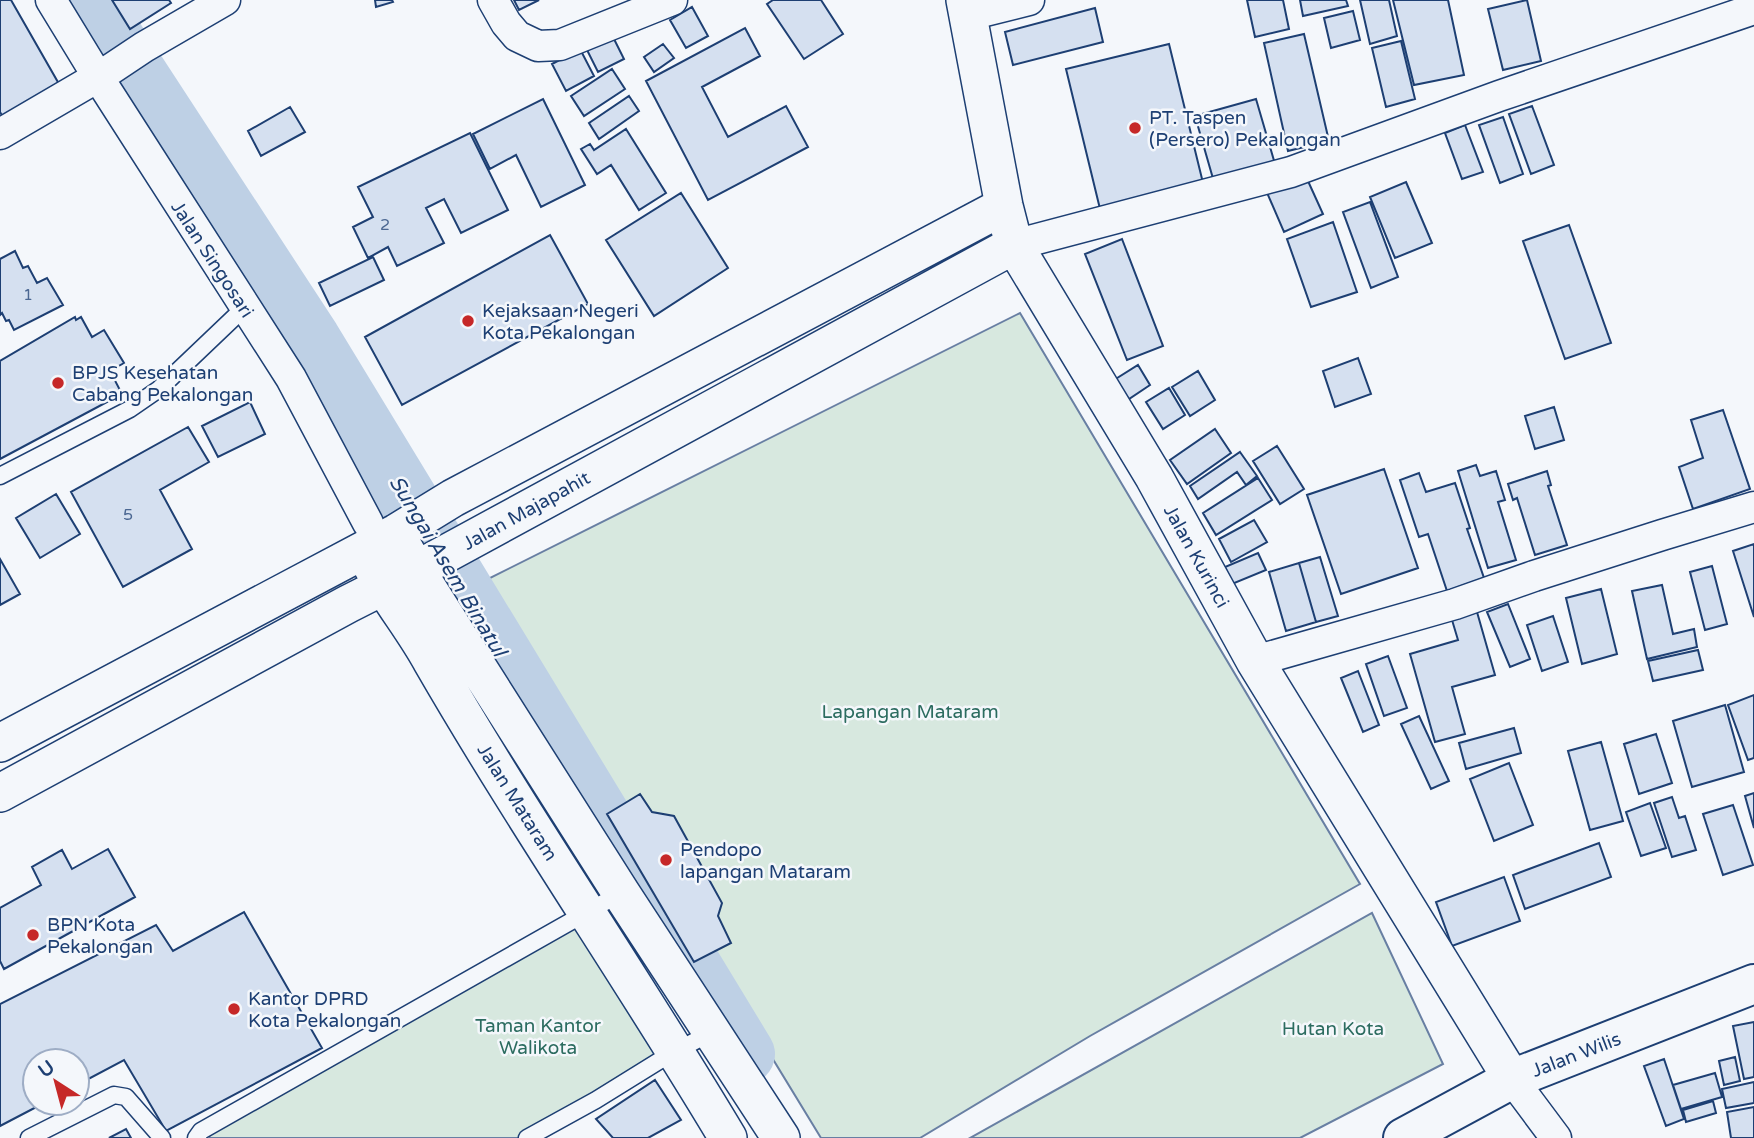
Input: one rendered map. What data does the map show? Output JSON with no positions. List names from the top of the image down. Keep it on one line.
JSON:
{"streets":{"highway":["Jalan Wilis"],"street":["Jalan Singosari","Jalan Majapahit","Jalan Kurinci","Jalan Mataram"]},"crossings":[["Jalan Singosari","Jalan Mataram"],["Jalan Majapahit","Jalan Kurinci"],["Jalan Majapahit","Jalan Mataram"],["Jalan Kurinci","Jalan Wilis"]],"water":["Sungai Asem Binatul"],"parks":["Lapangan Mataram","Taman Kantor Walikota","Hutan Kota"],"places":["PT. Taspen (Persero) Pekalongan","Kejaksaan Negeri Kota Pekalongan","BPJS Kesehatan Cabang Pekalongan","Pendopo lapangan Mataram","BPN Kota Pekalongan","Kantor DPRD Kota Pekalongan"],"house_numbers":["2","1","5"],"north":"top left"}
